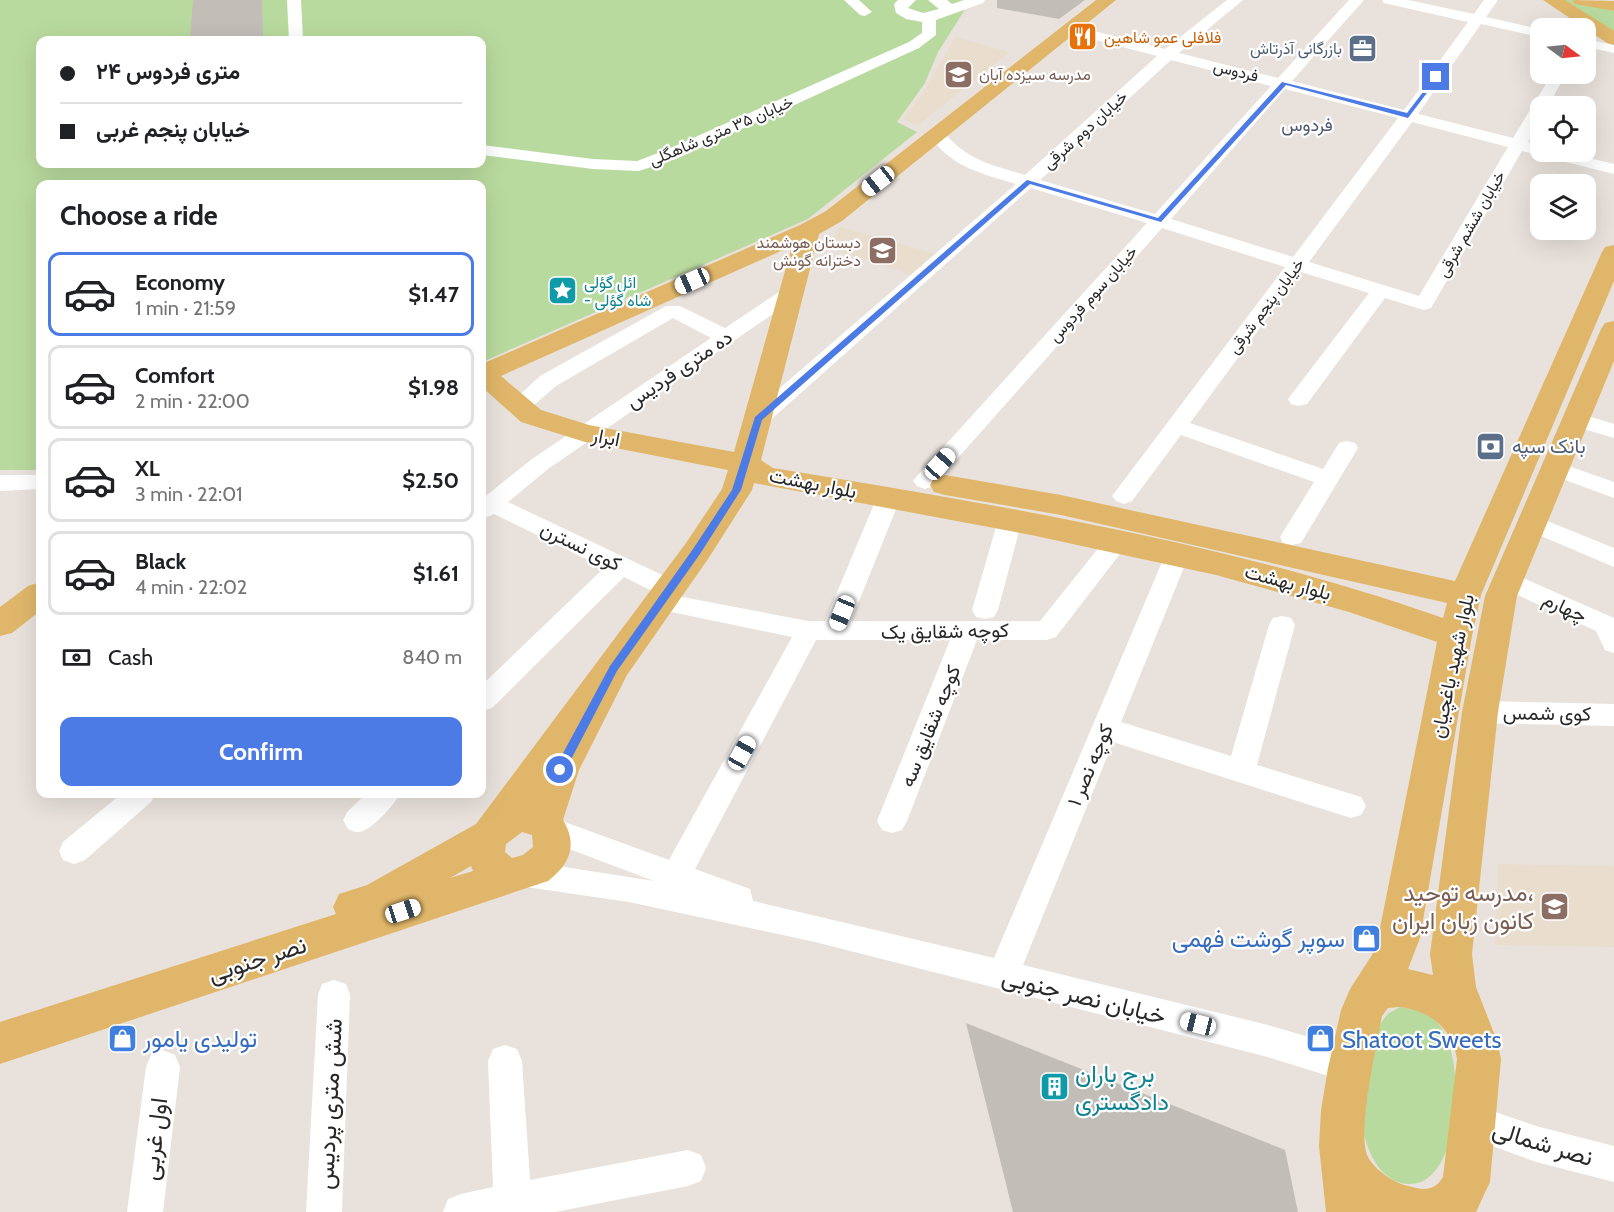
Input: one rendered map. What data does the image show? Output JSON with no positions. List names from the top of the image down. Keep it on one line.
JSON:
{"streets":{"main road":["ابرار","بلوار بهشت","بلوار شهید یاغچیان","نصر جنوبی"],"street":["فردوس","خیابان دوم شرقی","خیابان ۳۵ متری شاهگلی","خیابان ششم شرقی","خیابان سوم فردوس","خیابان پنجم شرقی","ده متری فردیس","کوی نسترن","چهارم","کوچه شقایق یک","کوی شمس","کوچه شقایق سه","کوچه نصر ۱","خیابان نصر جنوبی","شش متری پردیس","اول غربی","نصر شمالی"]},"crossings":[["فردوس","خیابان دوم شرقی"],["فردوس","خیابان ششم شرقی"],["فردوس","خیابان سوم فردوس"],["فردوس","خیابان پنجم شرقی"],["خیابان سوم فردوس","بلوار بهشت"],["ده متری فردیس","ابرار"],["ده متری فردیس","کوی نسترن"],["ابرار","بلوار بهشت"],["بلوار بهشت","کوچه شقایق یک"],["بلوار بهشت","بلوار شهید یاغچیان"],["بلوار بهشت","کوچه نصر ۱"],["کوی نسترن","کوچه شقایق یک"],["چهارم","بلوار شهید یاغچیان"],["کوچه شقایق یک","کوچه شقایق سه"],["بلوار شهید یاغچیان","کوی شمس"],["بلوار شهید یاغچیان","خیابان نصر جنوبی"],["بلوار شهید یاغچیان","نصر شمالی"],["کوچه نصر ۱","خیابان نصر جنوبی"],["نصر جنوبی","خیابان نصر جنوبی"],["خیابان نصر جنوبی","نصر شمالی"]],"districts":["فردوس"],"places":{"restaurant":["فلافلی عمو شاهین"],"office":["بازرگانی آذرتاش"],"school or university":["مدرسه سیزده آبان","دبستان هوشمند دخترانه گونش","مدرسه توحید، کانون زبان ایران"],"place":["ائل گؤلی - شاه گؤلی"],"bank":["بانک سپه"],"shop":["سوپر گوشت فهمی","تولیدی یامور","Shatoot Sweets"],"building":["برج باران دادگستری"]},"north":"right","page":{"banner":["۲۴ متری فردوس","خیابان پنجم غربی"],"heading":"Choose a ride","list":[{"name":"Economy","note":"1 min · 21:59","value":"$1.47"},{"name":"Comfort","note":"2 min · 22:00","value":"$1.98"},{"name":"XL","note":"3 min · 22:01","value":"$2.50"},{"name":"Black","note":"4 min · 22:02","value":"$1.61"}],"pay":["Cash","840 m"],"buttons":"Confirm"}}
